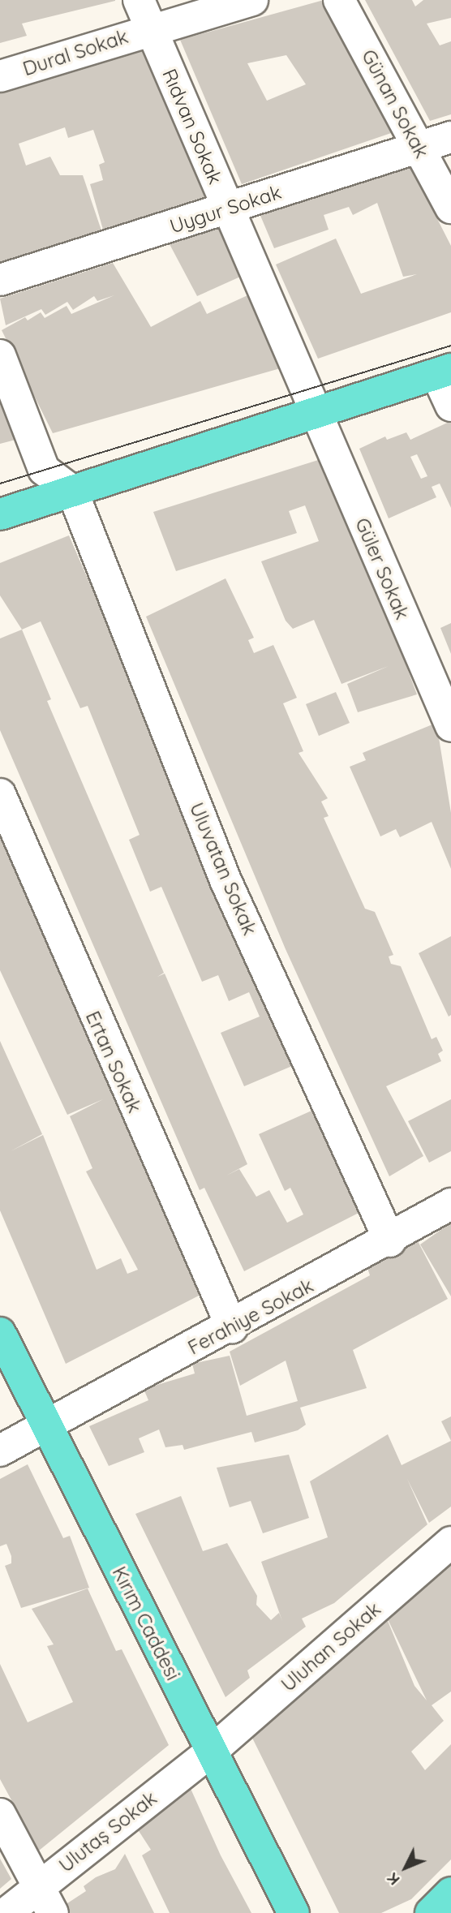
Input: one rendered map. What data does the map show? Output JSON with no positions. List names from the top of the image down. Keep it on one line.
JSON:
{"streets":{"main road":["Kırım Caddesi"],"street":["Dural Sokak","Günan Sokak","Rıdvan Sokak","Uygur Sokak","Güler Sokak","Uluvatan Sokak","Ertan Sokak","Ferahiye Sokak","Uluhan Sokak","Ulutaş Sokak"]},"crossings":[["Dural Sokak","Rıdvan Sokak"],["Günan Sokak","Uygur Sokak"],["Rıdvan Sokak","Uygur Sokak"],["Rıdvan Sokak","Güler Sokak"],["Uluvatan Sokak","Ferahiye Sokak"],["Ertan Sokak","Ferahiye Sokak"],["Ferahiye Sokak","Kırım Caddesi"],["Kırım Caddesi","Uluhan Sokak"],["Kırım Caddesi","Ulutaş Sokak"],["Uluhan Sokak","Ulutaş Sokak"]],"north":"bottom left"}
